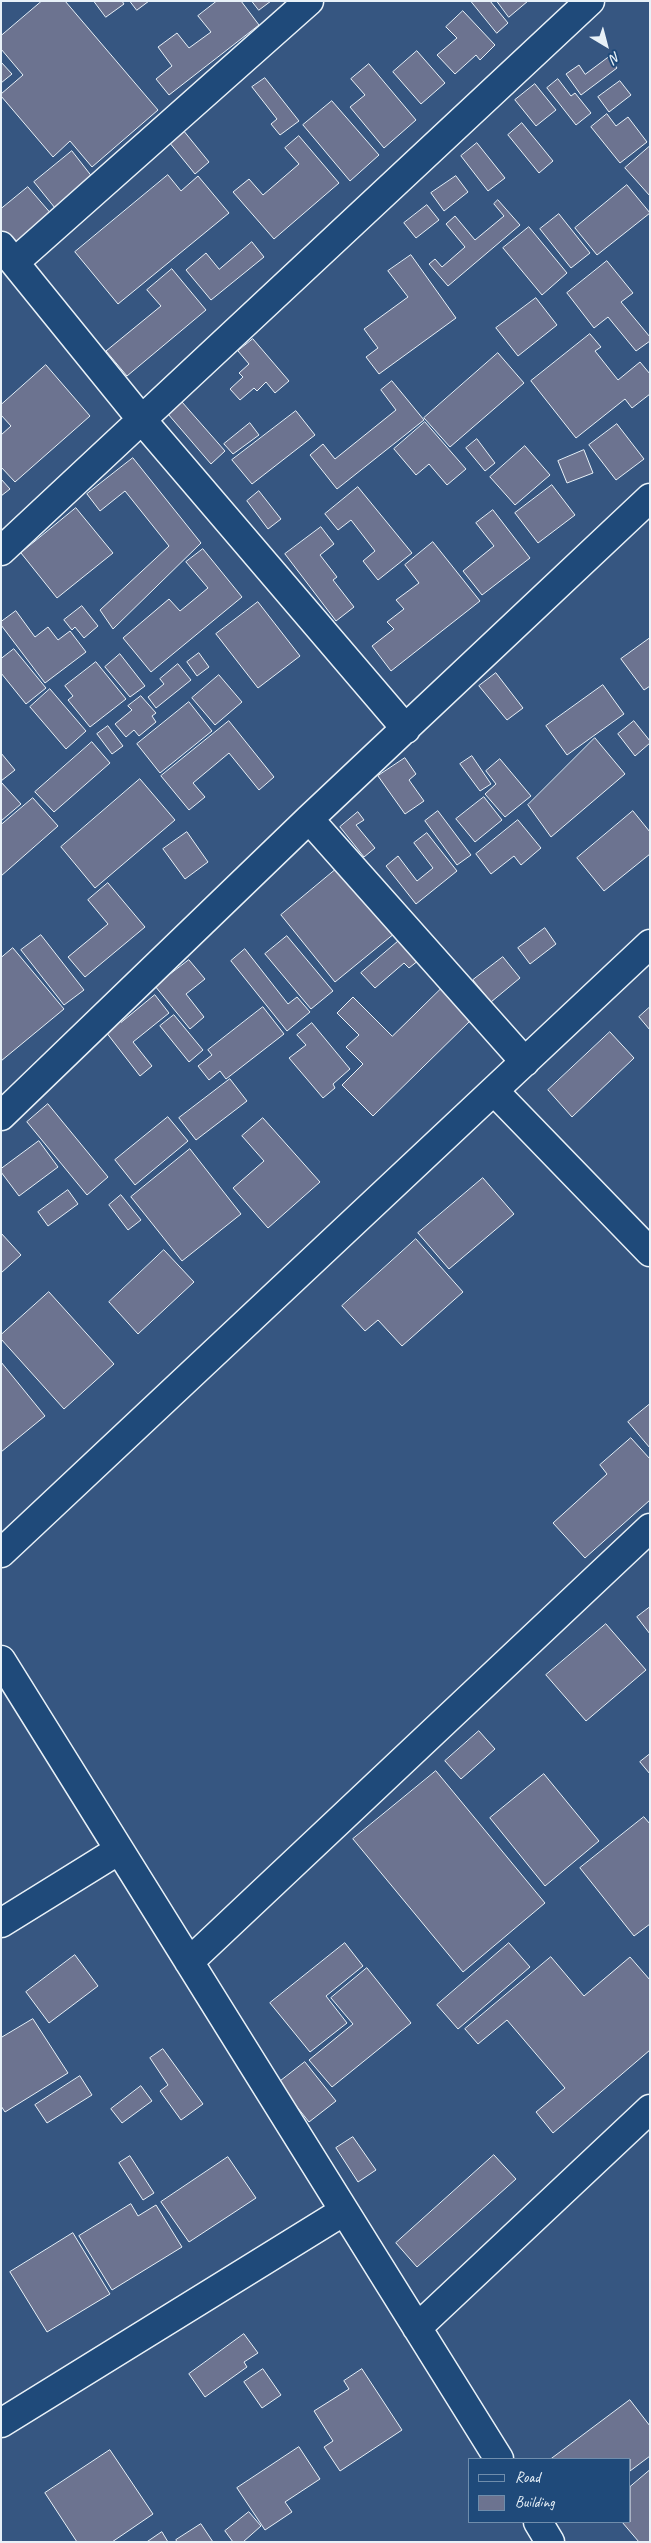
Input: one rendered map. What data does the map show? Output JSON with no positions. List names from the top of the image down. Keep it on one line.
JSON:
{"legend":["Road","Building"],"north":"bottom right"}
